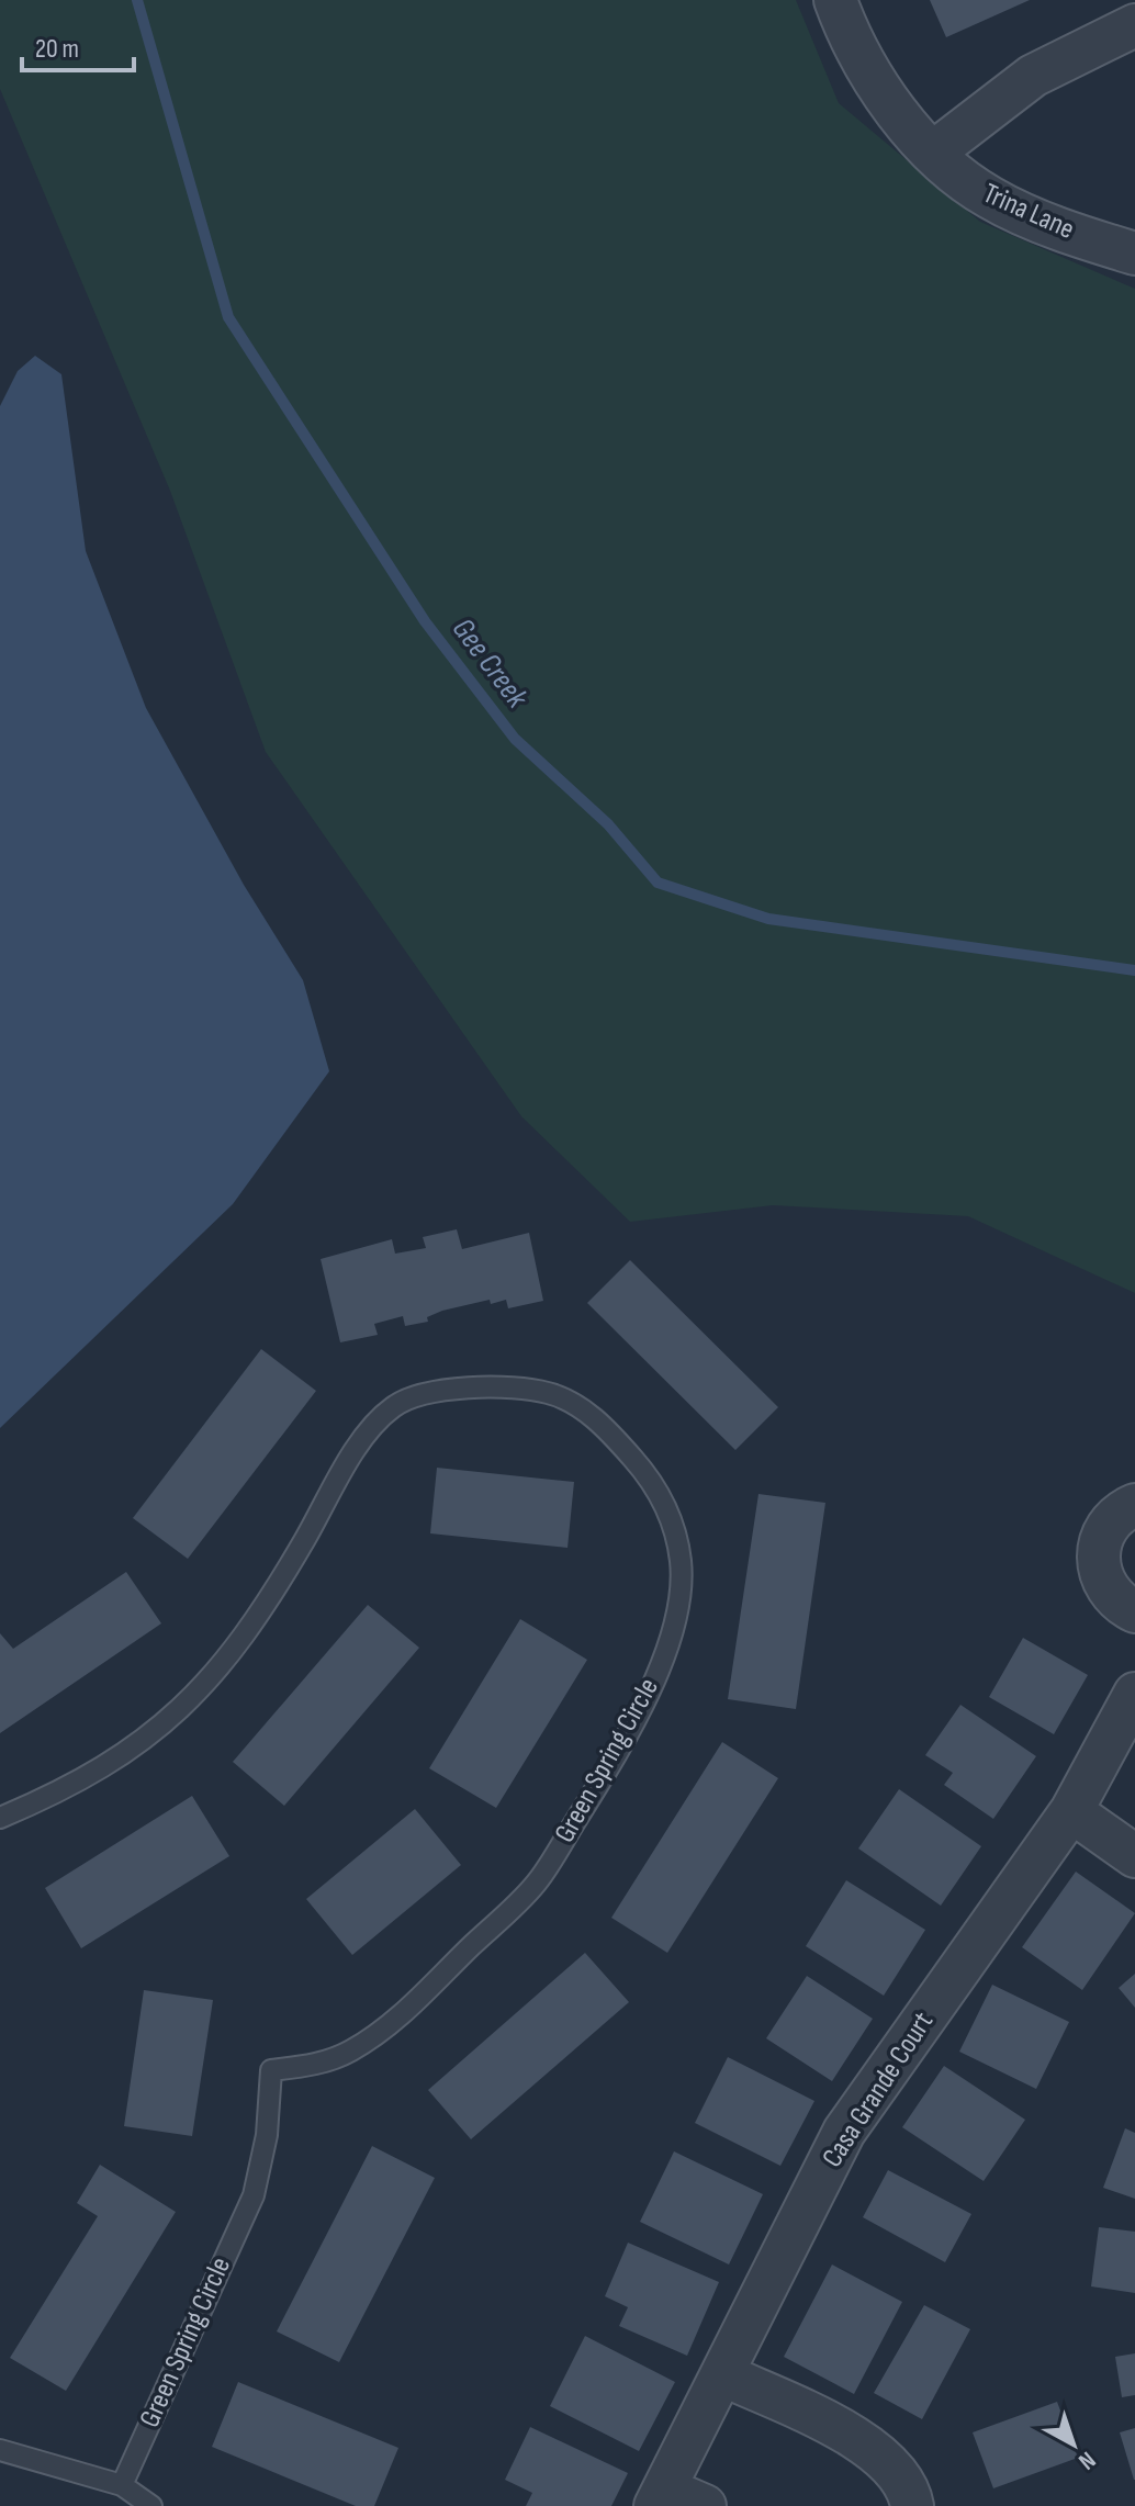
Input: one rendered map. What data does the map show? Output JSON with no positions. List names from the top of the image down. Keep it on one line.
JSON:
{"streets":{"street":["Trina Lane","Casa Grande Court"],"lane":["Green Spring Circle"]},"water":["Gee Creek"],"scale_bar":"20 m","north":"bottom right"}
